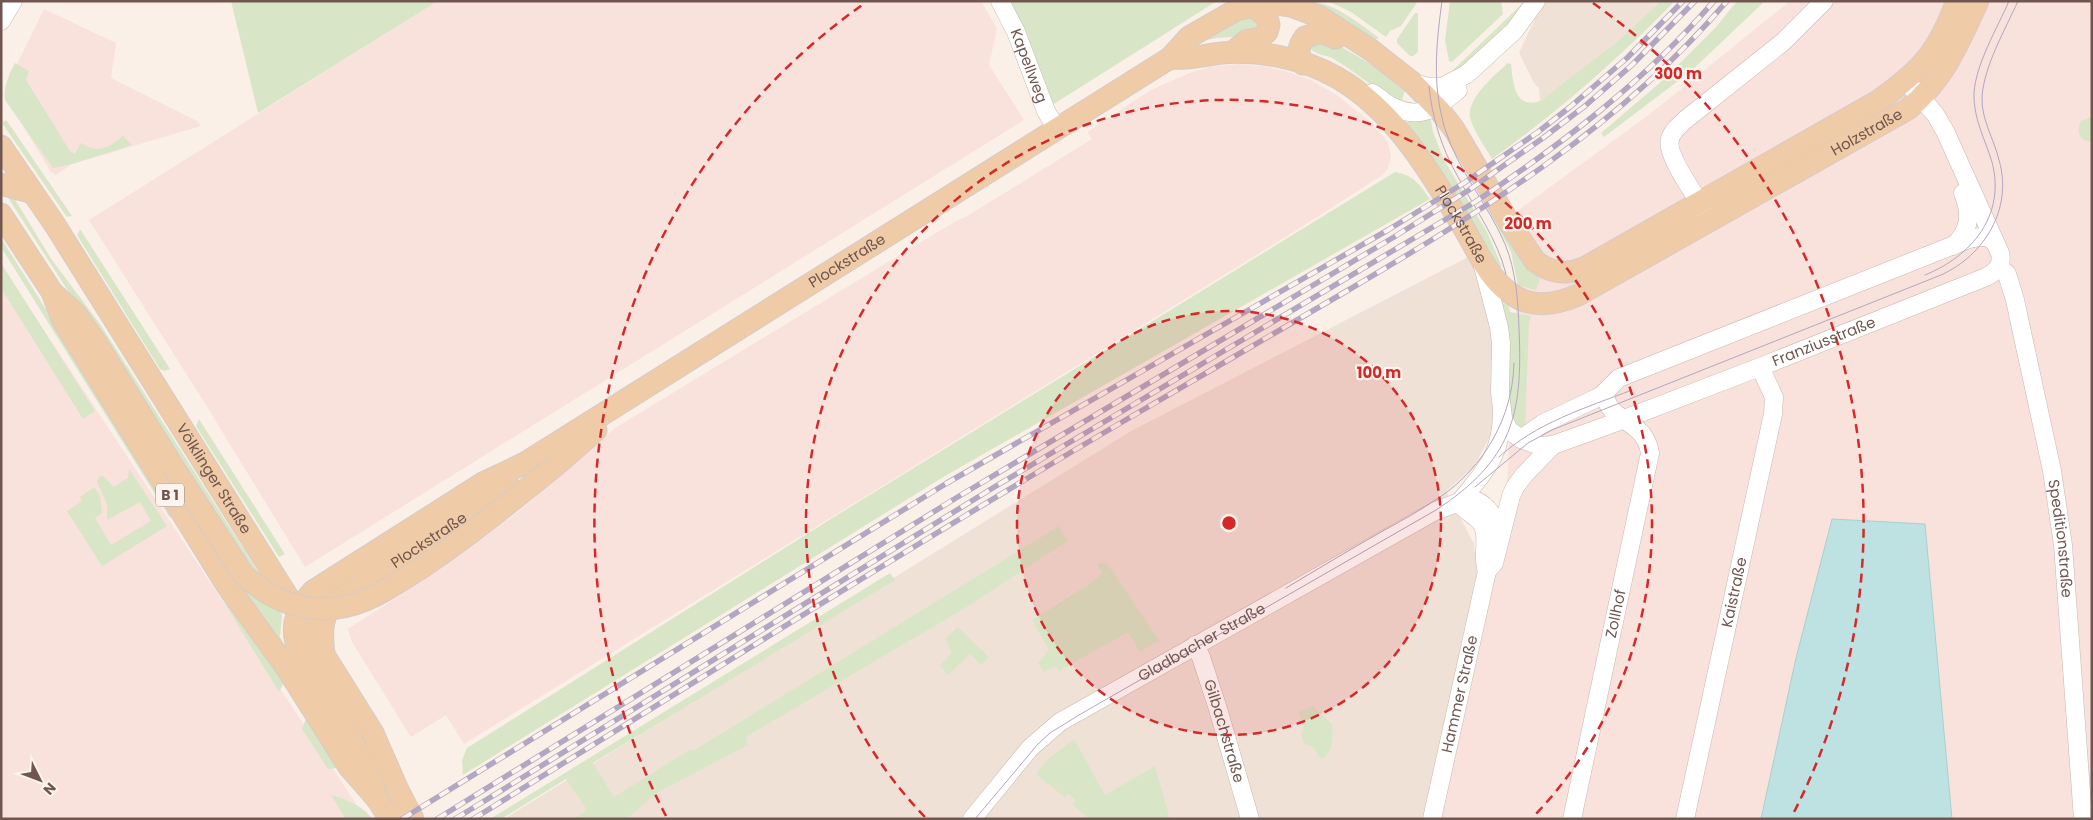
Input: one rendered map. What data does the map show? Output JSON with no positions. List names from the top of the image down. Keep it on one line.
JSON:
{"streets":{"main road":["Holzstraße","Plockstraße","Völklinger Straße","B 1"],"street":["Kapellweg","Franziusstraße","Speditionstraße","Kaistraße","Zollhof","Gladbacher Straße","Hammer Straße","Gilbachstraße"]},"crossings":[["Kapellweg","Plockstraße"],["Holzstraße","Plockstraße"],["Plockstraße","Franziusstraße"],["Plockstraße","Völklinger Straße"],["Plockstraße","B 1"],["Franziusstraße","Speditionstraße"],["Franziusstraße","Kaistraße"],["Franziusstraße","Zollhof"],["Franziusstraße","Hammer Straße"],["Völklinger Straße","B 1"],["Gladbacher Straße","Hammer Straße"],["Gladbacher Straße","Gilbachstraße"]],"north":"bottom right","rings":["300 m","200 m","100 m"]}
